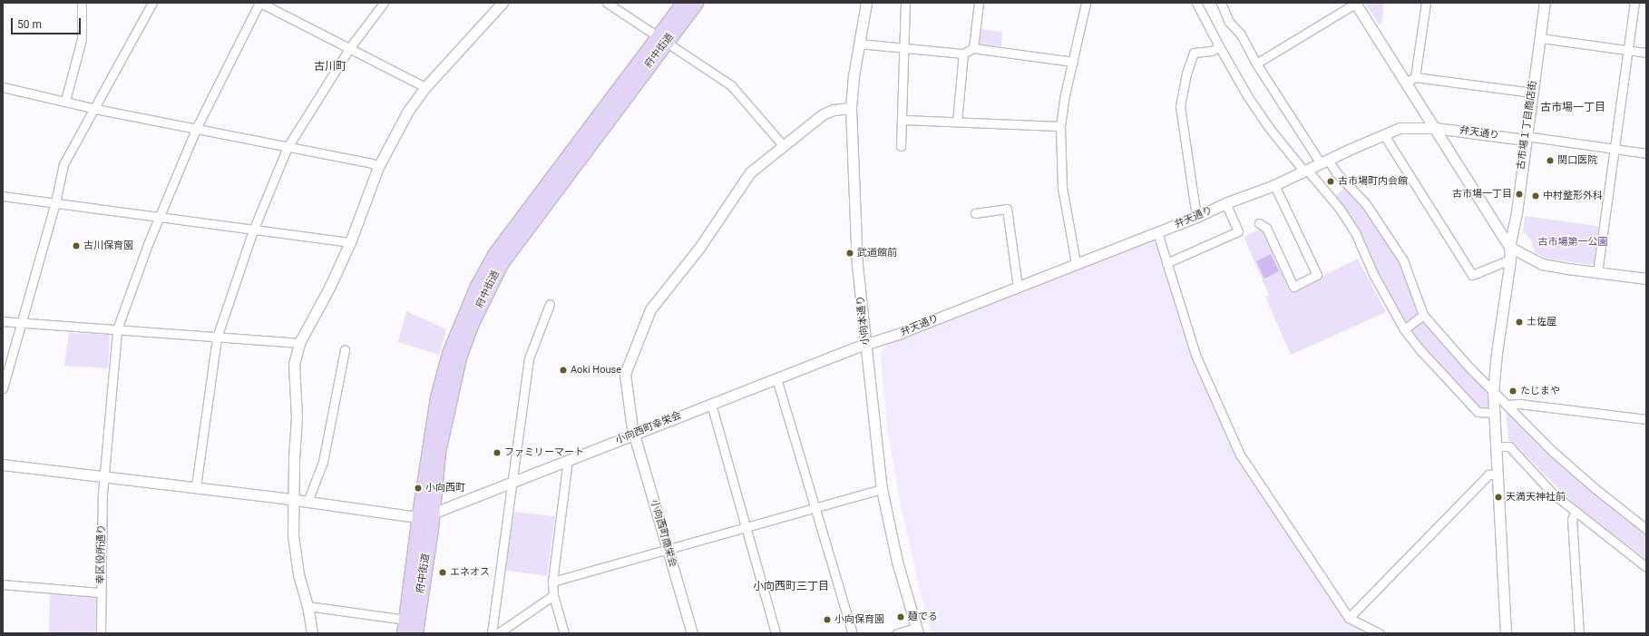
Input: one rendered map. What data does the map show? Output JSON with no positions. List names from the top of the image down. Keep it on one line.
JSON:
{"streets":{"highway":["府中街道"],"street":["古市場１丁目商店街","弁天通り","小向本通り","小向西町幸栄会","小向西町商栄会","幸区役所通り"]},"crossings":[["府中街道","小向西町幸栄会"],["古市場１丁目商店街","弁天通り"],["弁天通り","小向本通り"],["弁天通り","小向西町幸栄会"],["小向本通り","小向西町幸栄会"],["小向本通り","小向西町商栄会"],["小向西町幸栄会","小向西町商栄会"]],"districts":["古川町","古市場一丁目","小向西町三丁目"],"parks":["古市場第一公園"],"places":["関口医院","古市場町内会館","古市場一丁目","中村整形外科","古川保育園","武道館前","土佐屋","Aoki House","たじまや","ファミリーマート","小向西町","天満天神社前","エネオス","麺でる","小向保育園"],"scale_bar":"50 m"}
